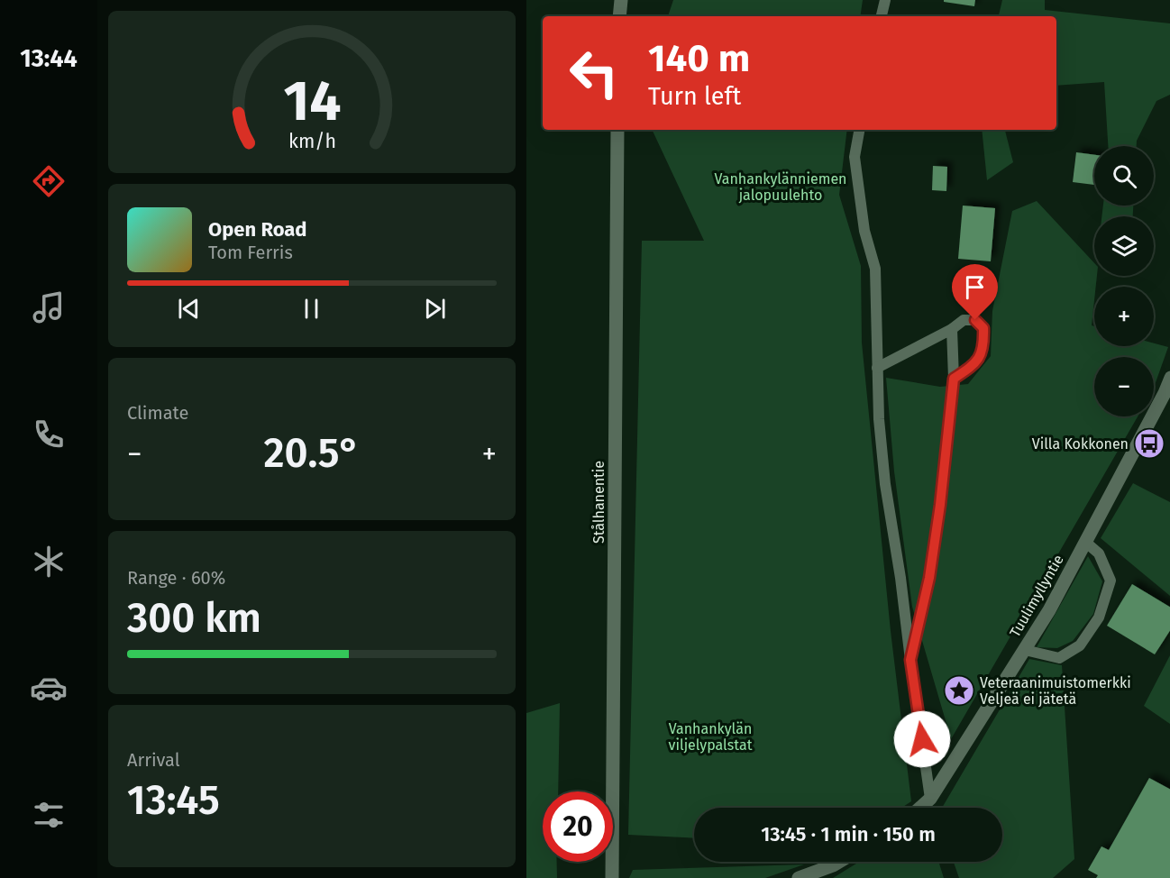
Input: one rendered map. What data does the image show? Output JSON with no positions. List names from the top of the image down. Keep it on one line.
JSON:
{"streets":{"street":["Stålhanentie","Tuulimyllyntie"]},"parks":["Vanhankylänniemen jalopuulehto","Vanhankylän viljelypalstat"],"places":{"bus stop":["Villa Kokkonen"],"place":["Veteraanimuistomerkki Veljeä ei jätetä"]},"page":{"tabs":"13:44","turn":["140 m","Turn left"],"map_buttons":["+","−"],"song":["Open Road","Tom Ferris"],"tile":["Climate",["Range · 60%","300 km"],["Arrival","13:45"]],"heat":["−","20.5°","+"],"limit":"20","trip":"13:45 · 1 min · 150 m","gauge":["14","km/h"]}}
